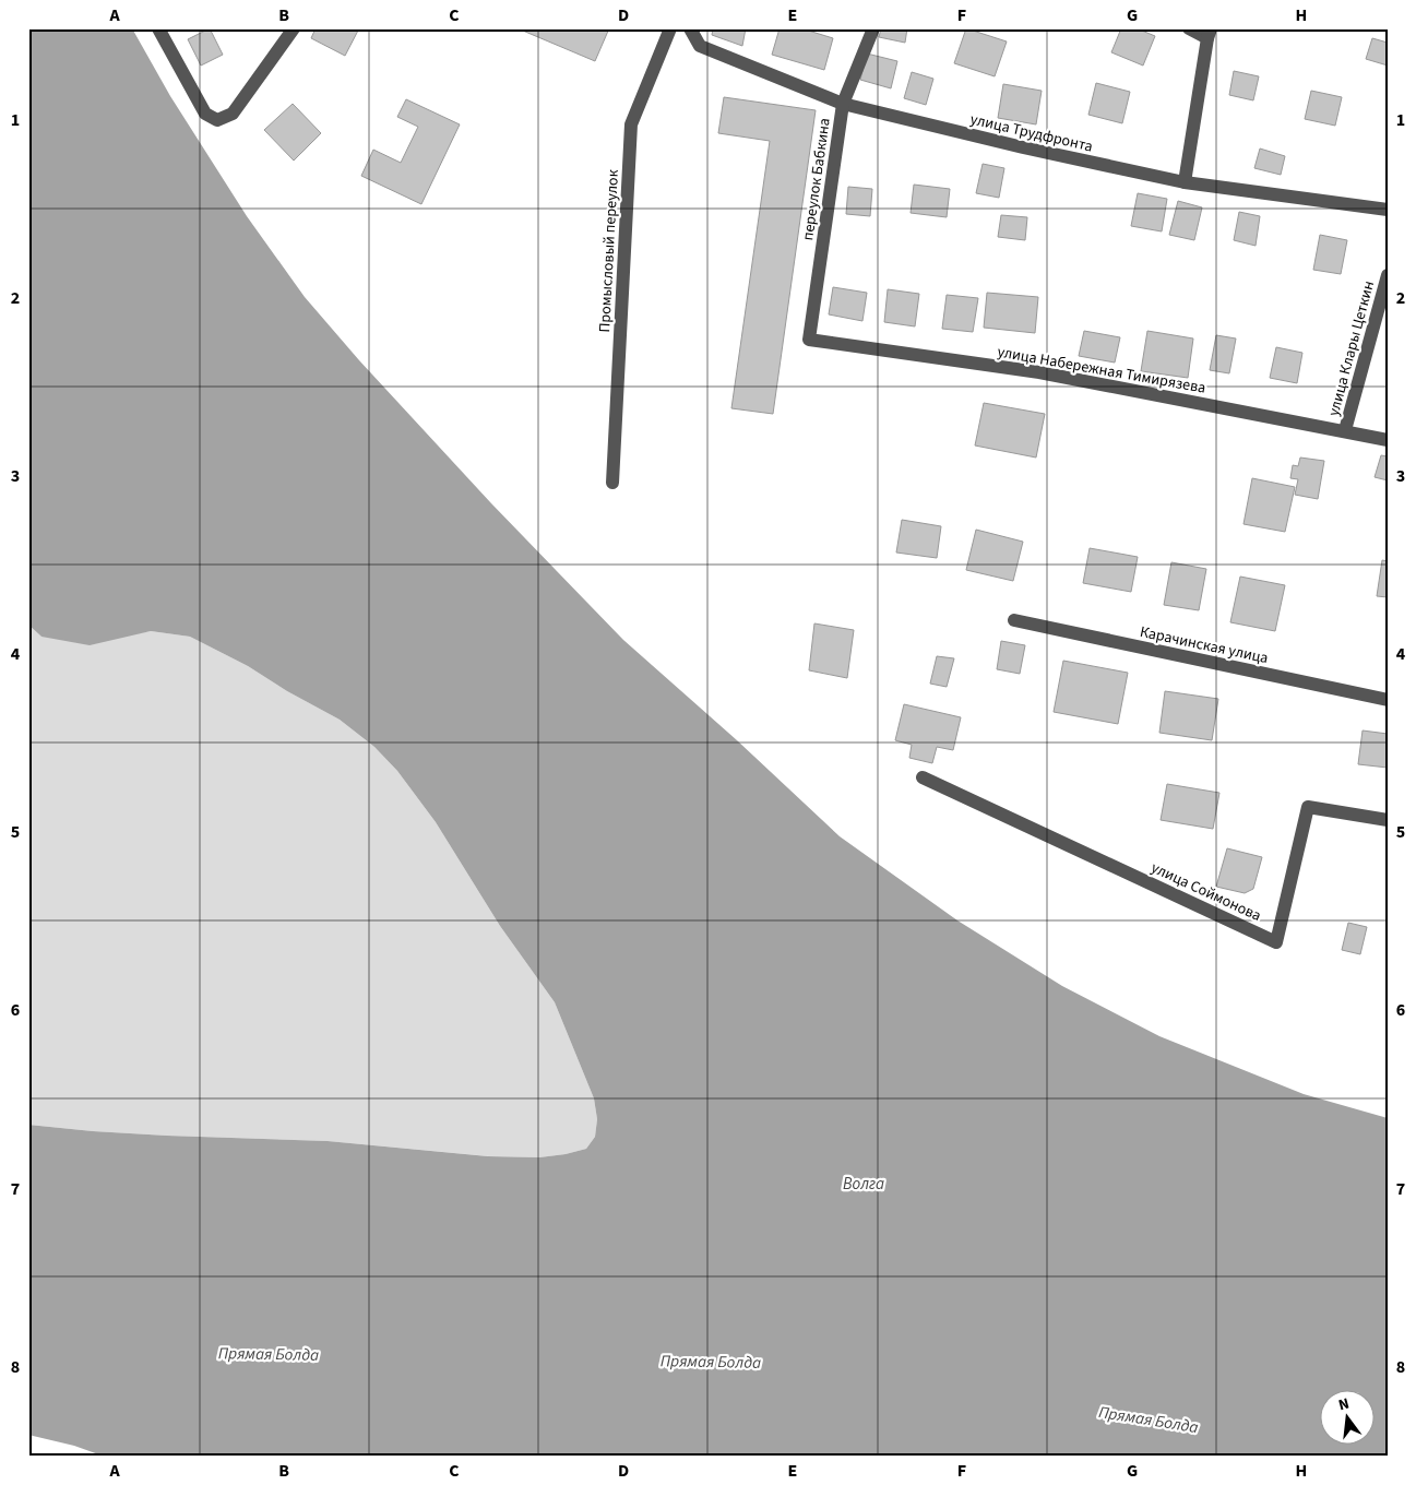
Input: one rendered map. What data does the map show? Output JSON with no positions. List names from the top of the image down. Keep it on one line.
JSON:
{"streets":{"street":["улица Трудфронта","переулок Бабкина","Промысловый переулок","улица Клары Цеткин","улица Набережная Тимирязева","Карачинская улица","улица Соймонова"]},"crossings":[["улица Трудфронта","переулок Бабкина"],["переулок Бабкина","улица Набережная Тимирязева"],["улица Клары Цеткин","улица Набережная Тимирязева"]],"water":["Волга","Прямая Болда"],"north":"top","grid":{"columns":["A","B","C","D","E","F","G","H"],"rows":["1","2","3","4","5","6","7","8"]}}
